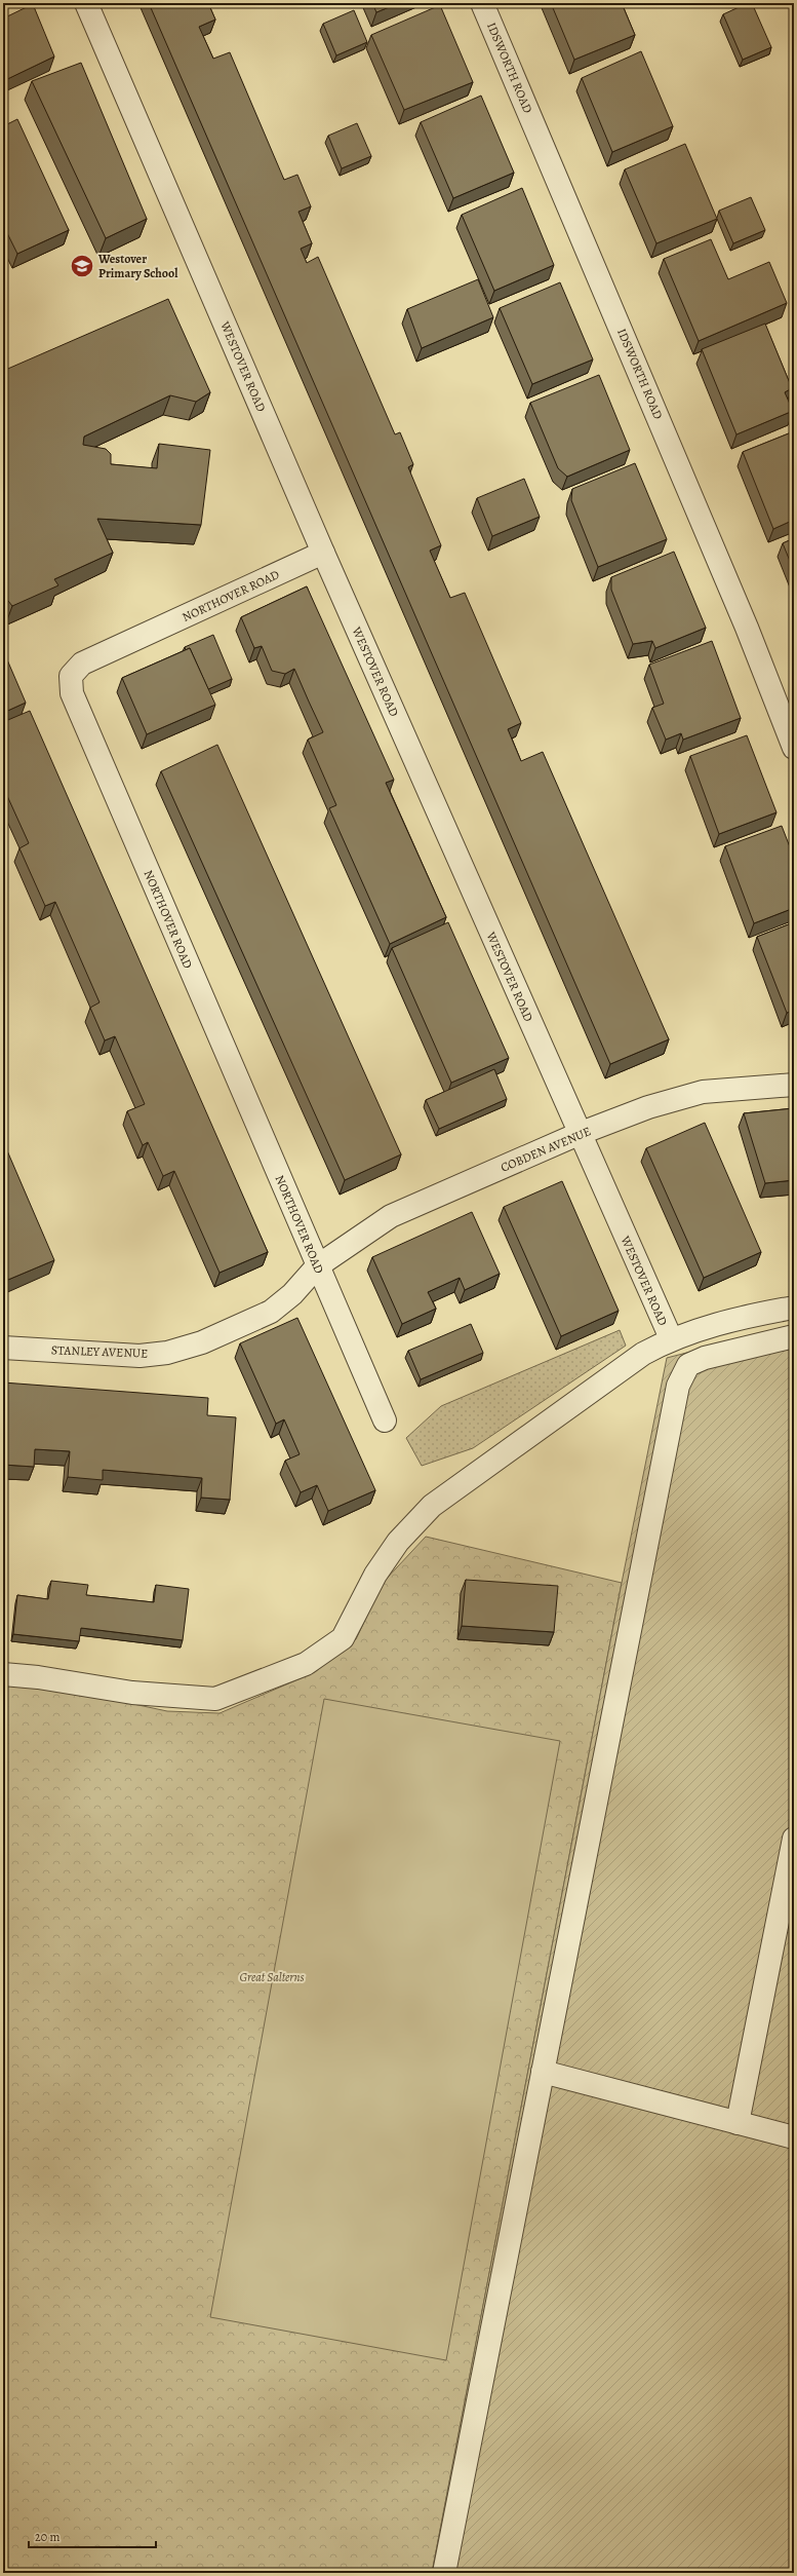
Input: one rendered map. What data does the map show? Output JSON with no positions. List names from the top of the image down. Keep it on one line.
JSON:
{"streets":{"street":["IDSWORTH ROAD","WESTOVER ROAD","NORTHOVER ROAD","COBDEN AVENUE","STANLEY AVENUE"]},"crossings":[["WESTOVER ROAD","NORTHOVER ROAD"],["WESTOVER ROAD","COBDEN AVENUE"],["NORTHOVER ROAD","COBDEN AVENUE"],["NORTHOVER ROAD","STANLEY AVENUE"],["COBDEN AVENUE","STANLEY AVENUE"]],"parks":["Great Salterns"],"places":{"school or university":["Westover Primary School"]},"scale_bar":"20 m"}
